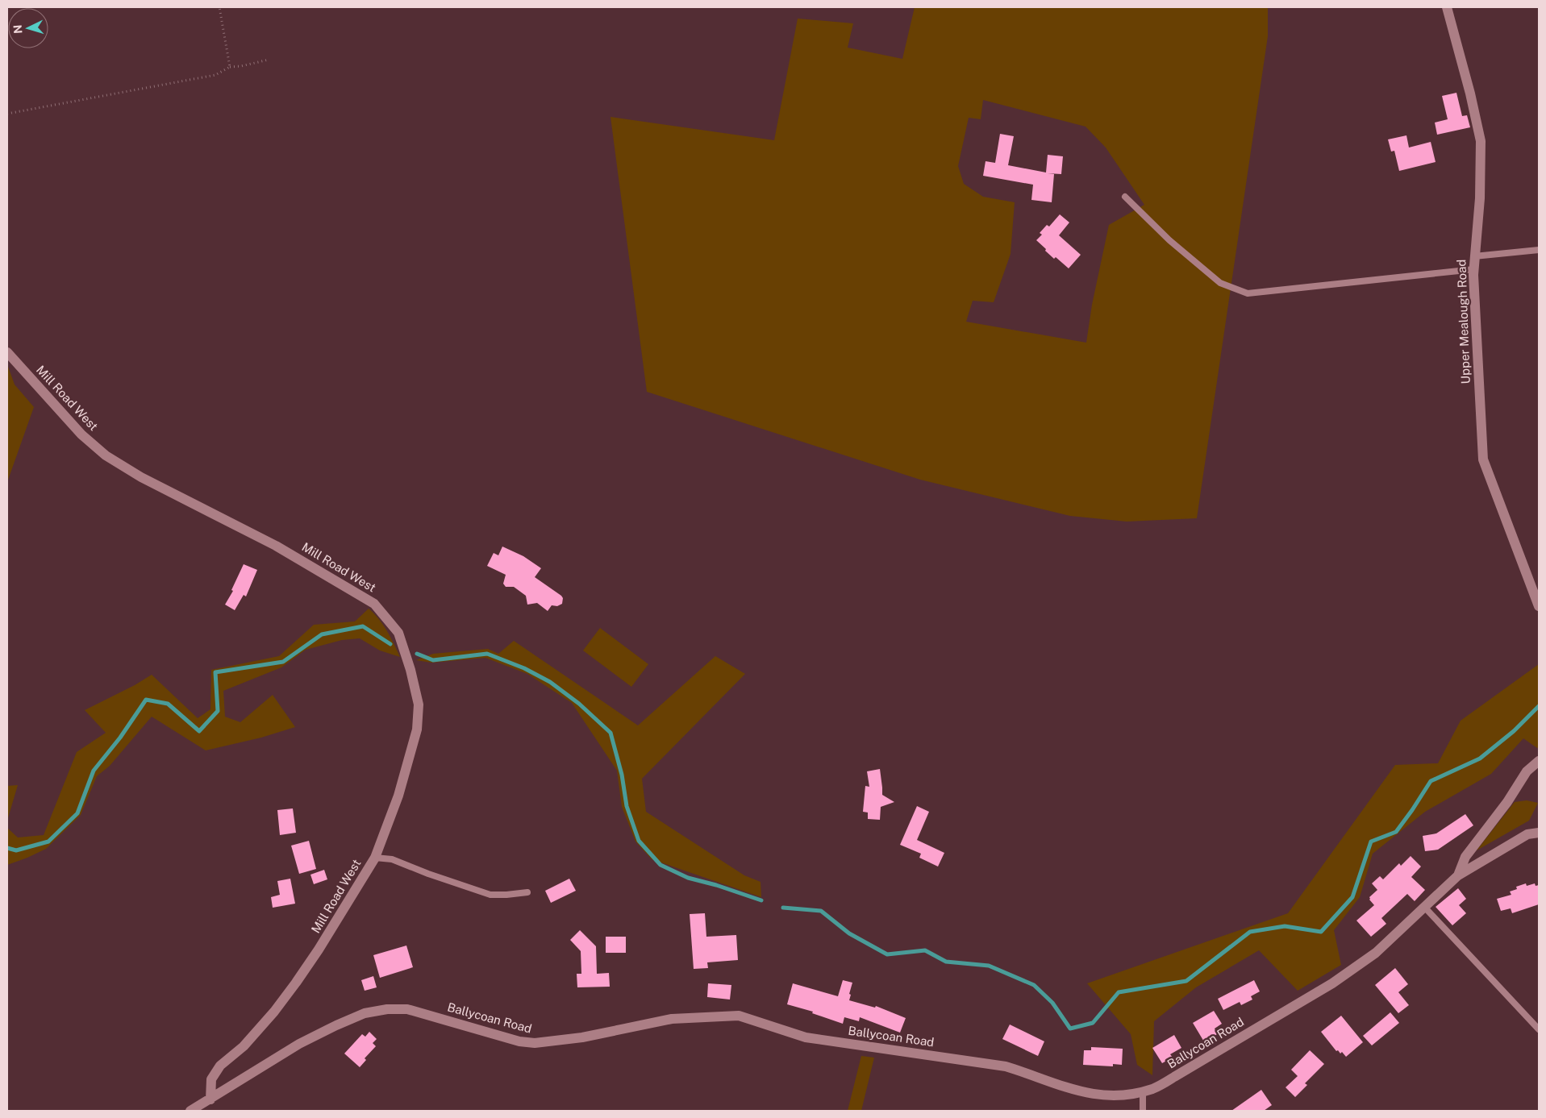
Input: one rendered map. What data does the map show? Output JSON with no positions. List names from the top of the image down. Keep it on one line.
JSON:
{"streets":{"street":["Upper Mealough Road","Mill Road West","Ballycoan Road"]},"crossings":[["Mill Road West","Ballycoan Road"]],"north":"left"}
